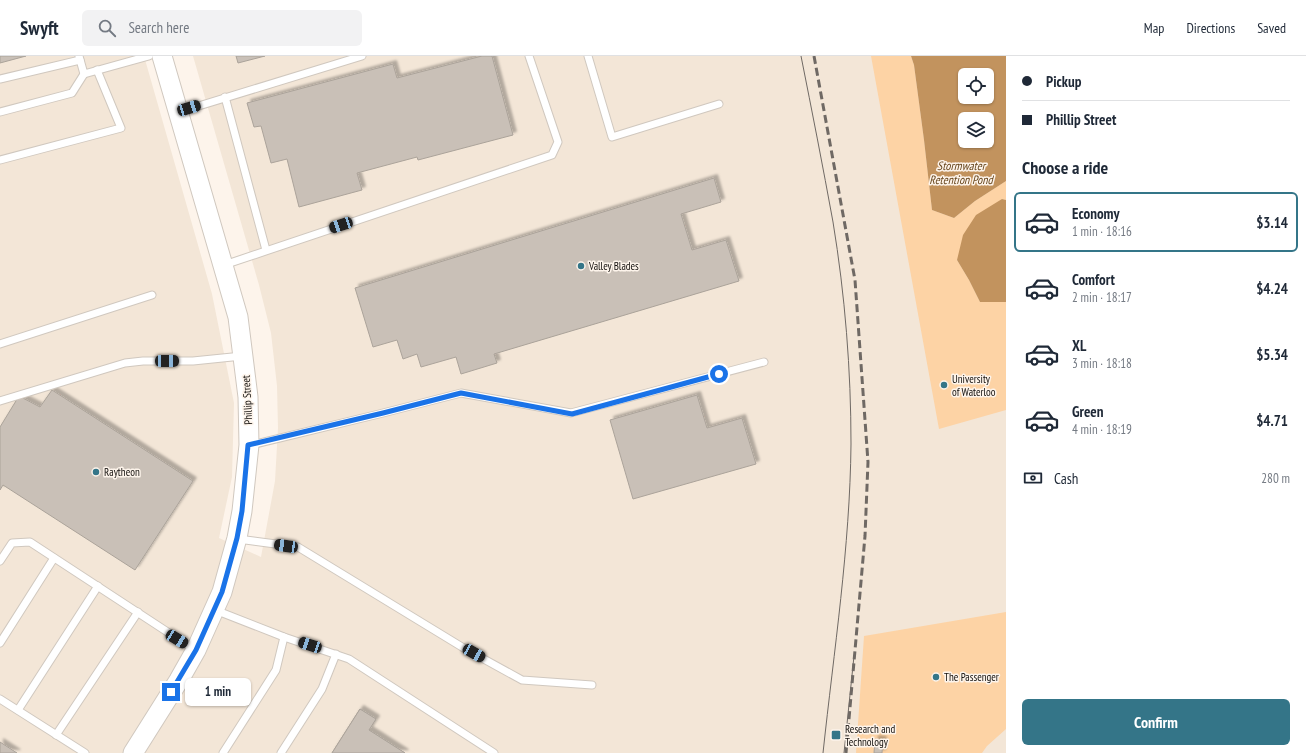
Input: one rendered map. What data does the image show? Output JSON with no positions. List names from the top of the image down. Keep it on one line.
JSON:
{"streets":{"street":["Phillip Street"]},"water":["Stormwater Retention Pond"],"places":{"other":["Valley Blades","University of Waterloo","Raytheon","The Passenger"],"transit":["Research and Technology"]},"page":{"header":"Swyft","search":"Search here","nav":["Map","Directions","Saved"],"banner":["Pickup","Phillip Street"],"heading":"Choose a ride","list":[{"name":"Economy","note":"1 min · 18:16","value":"$3.14"},{"name":"Comfort","note":"2 min · 18:17","value":"$4.24"},{"name":"XL","note":"3 min · 18:18","value":"$5.34"},{"name":"Green","note":"4 min · 18:19","value":"$4.71"}],"pay":["Cash","280 m"],"bubble":"1 min","buttons":"Confirm"}}
